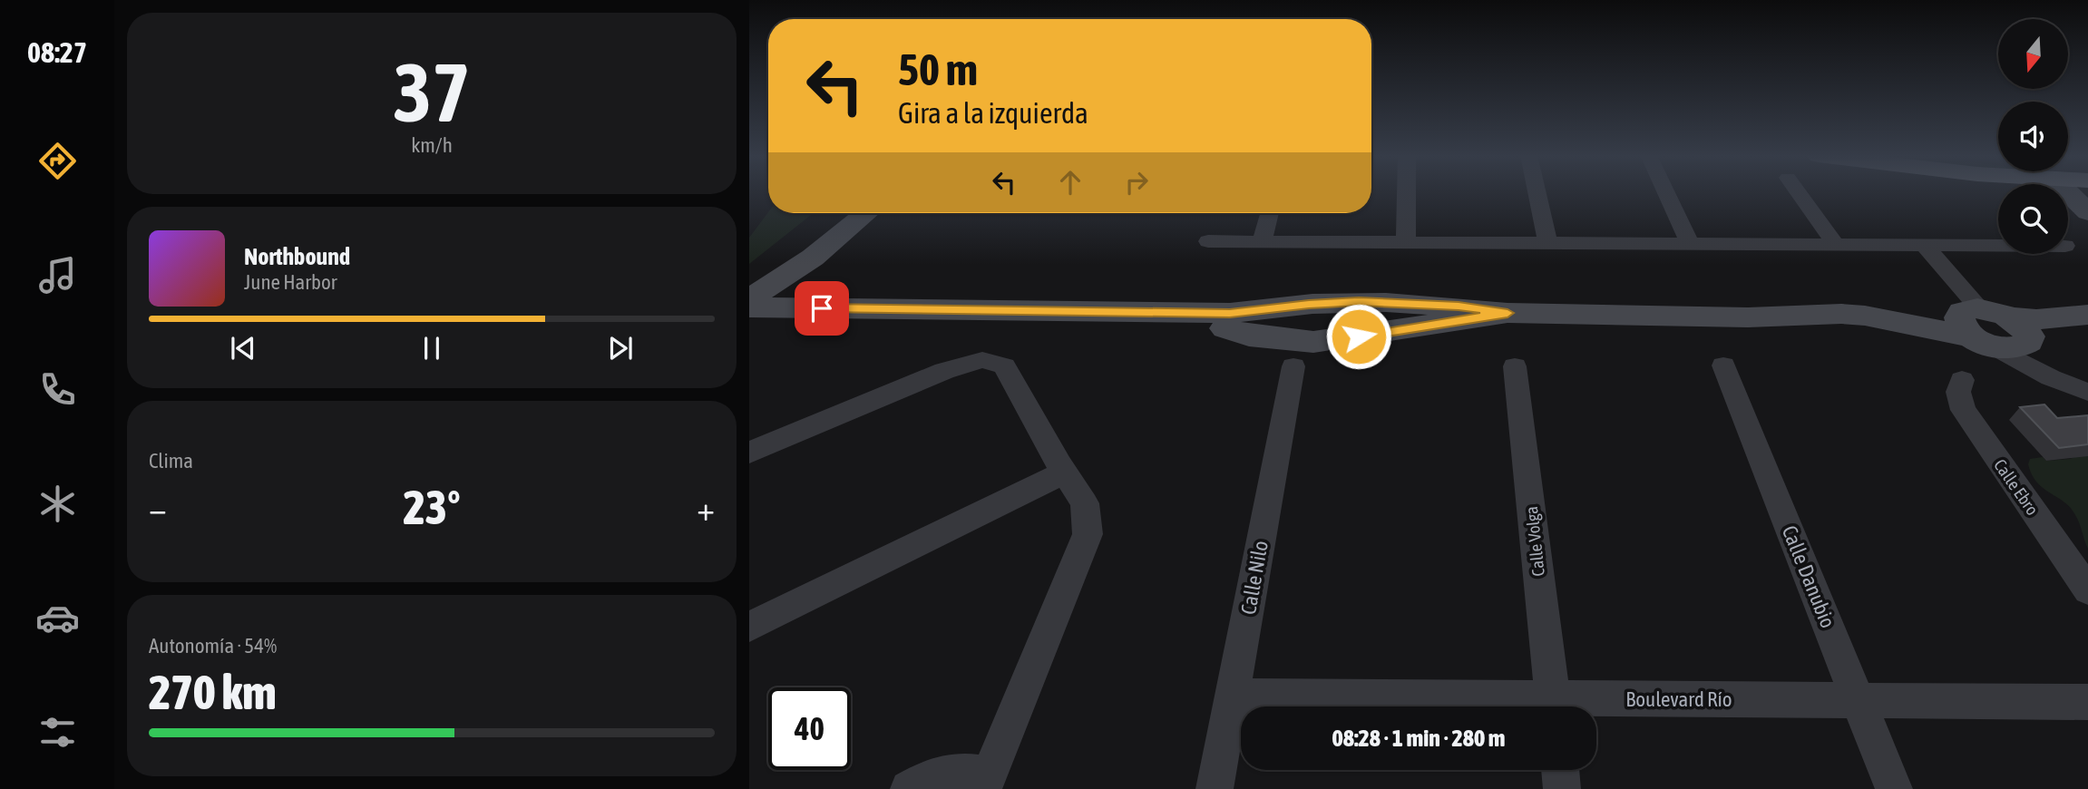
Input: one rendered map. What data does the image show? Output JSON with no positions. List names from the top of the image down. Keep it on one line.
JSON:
{"streets":{"street":["Calle Ebro","Calle Volga","Calle Danubio","Calle Nilo","Boulevard Río"]},"crossings":[["Calle Danubio","Boulevard Río"],["Calle Nilo","Boulevard Río"]],"north":"bottom","page":{"tabs":"08:27","tile":[["37","km/h"],"Clima",["Autonomía · 54%","270 km"]],"turn":["50 m","Gira a la izquierda"],"song":["Northbound","June Harbor"],"heat":["−","23°","+"],"limit":"40","trip":"08:28 · 1 min · 280 m"}}
